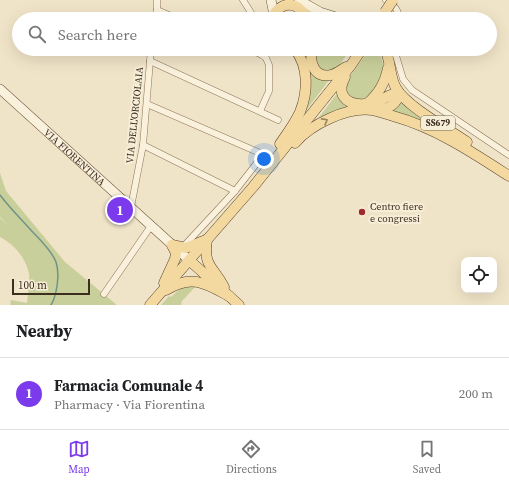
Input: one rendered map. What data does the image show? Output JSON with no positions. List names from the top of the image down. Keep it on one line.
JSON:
{"streets":{"main road":["SS679","VIA FIORENTINA"],"street":["VIA DELL'ORCIOLAIA"]},"crossings":[["VIA DELL'ORCIOLAIA","VIA FIORENTINA"]],"places":["Centro fiere e congressi"],"scale_bar":"100 m","page":{"search":"Search here","pins":"1","scale":"100 m","heading":"Nearby","list":[{"mark":"1","name":"Farmacia Comunale 4","note":"Pharmacy · Via Fiorentina","value":"200 m"}],"nav":["Map","Directions","Saved"]}}
